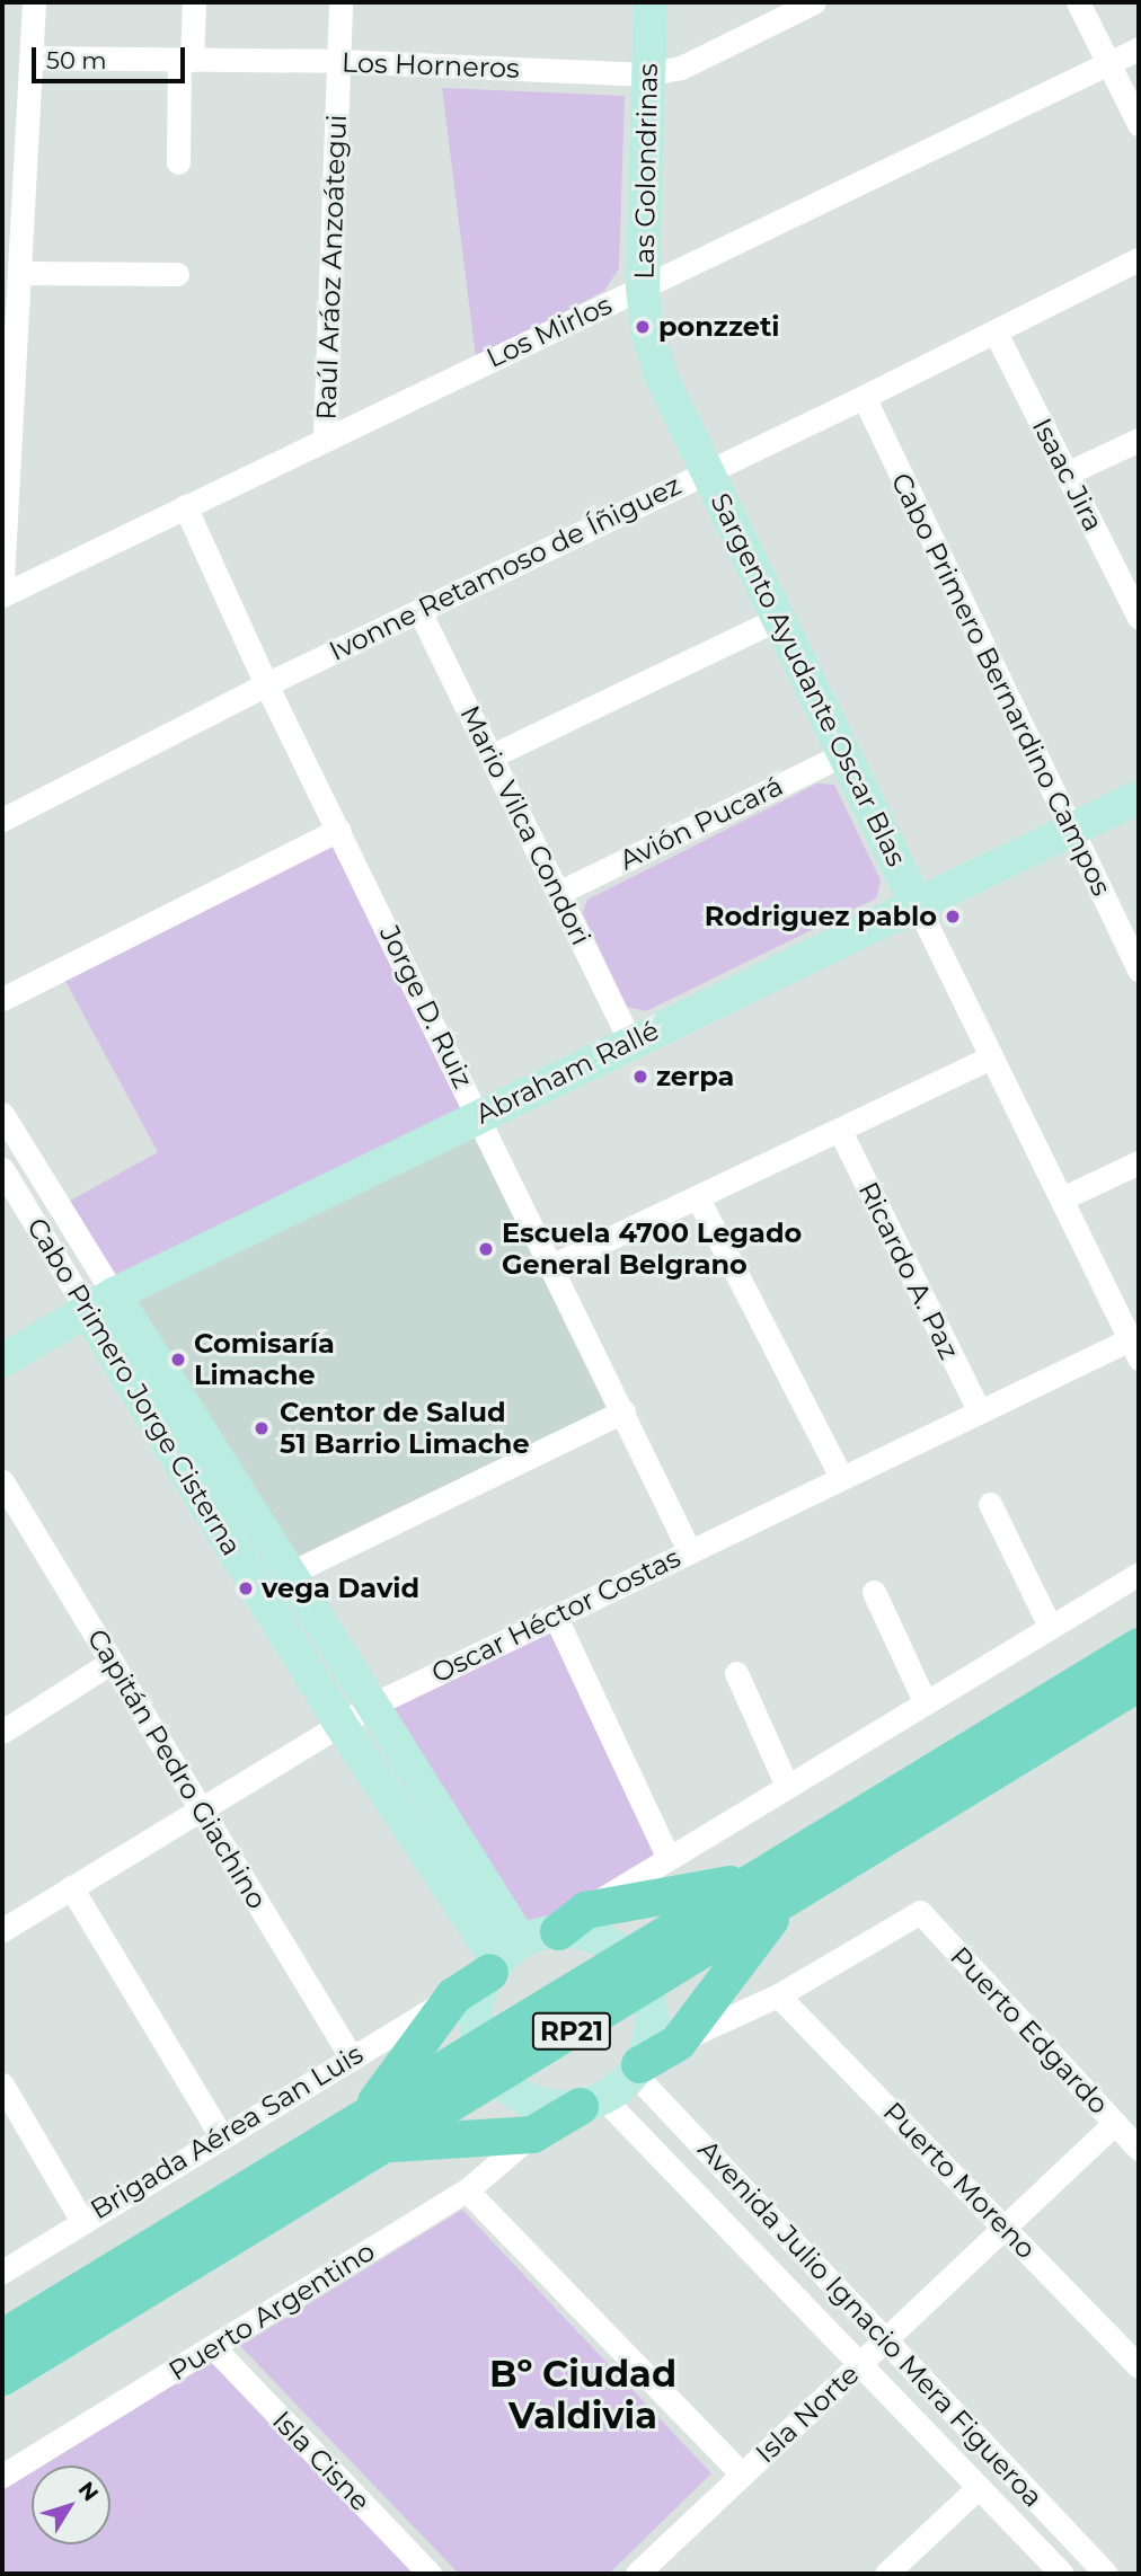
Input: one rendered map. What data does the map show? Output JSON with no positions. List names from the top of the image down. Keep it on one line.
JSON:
{"streets":{"main road":["RP21"],"street":["Los Horneros","Las Golondrinas","Raúl Aráoz Anzoátegui","Los Mirlos","Isaac Jira","Ivonne Retamoso de Íñiguez","Sargento Ayudante Oscar Blas","Cabo Primero Bernardino Campos","Avión Pucará","Mario Vilca Condori","Jorge D. Ruiz","Abraham Rallé","Ricardo A. Paz","Cabo Primero Jorge Cisterna","Oscar Héctor Costas","Capitán Pedro Giachino","Puerto Edgardo","Brigada Aérea San Luis","Puerto Moreno","Puerto Argentino","Avenida Julio Ignacio Mera Figueroa","Isla Norte","Isla Cisne"]},"crossings":[["Los Horneros","Las Golondrinas"],["Los Horneros","Raúl Aráoz Anzoátegui"],["Las Golondrinas","Los Mirlos"],["Las Golondrinas","Ivonne Retamoso de Íñiguez"],["Las Golondrinas","Sargento Ayudante Oscar Blas"],["Raúl Aráoz Anzoátegui","Los Mirlos"],["Los Mirlos","Jorge D. Ruiz"],["Isaac Jira","Ivonne Retamoso de Íñiguez"],["Ivonne Retamoso de Íñiguez","Sargento Ayudante Oscar Blas"],["Ivonne Retamoso de Íñiguez","Cabo Primero Bernardino Campos"],["Ivonne Retamoso de Íñiguez","Mario Vilca Condori"],["Ivonne Retamoso de Íñiguez","Jorge D. Ruiz"],["Sargento Ayudante Oscar Blas","Avión Pucará"],["Sargento Ayudante Oscar Blas","Abraham Rallé"],["Sargento Ayudante Oscar Blas","Oscar Héctor Costas"],["Cabo Primero Bernardino Campos","Abraham Rallé"],["Avión Pucará","Mario Vilca Condori"],["Mario Vilca Condori","Abraham Rallé"],["Jorge D. Ruiz","Abraham Rallé"],["Jorge D. Ruiz","Oscar Héctor Costas"],["Abraham Rallé","Cabo Primero Jorge Cisterna"],["Ricardo A. Paz","Oscar Héctor Costas"],["Cabo Primero Jorge Cisterna","Oscar Héctor Costas"],["Oscar Héctor Costas","Capitán Pedro Giachino"],["Capitán Pedro Giachino","Brigada Aérea San Luis"],["Puerto Edgardo","Puerto Moreno"],["Puerto Edgardo","Isla Norte"],["Puerto Moreno","Isla Norte"],["Puerto Argentino","Isla Cisne"],["Avenida Julio Ignacio Mera Figueroa","Isla Norte"]],"districts":["Bº Ciudad Valdivia"],"places":["ponzzeti","Rodriguez pablo","zerpa","Escuela 4700 Legado General Belgrano","Comisaría Limache","Centor de Salud 51 Barrio Limache","vega David"],"scale_bar":"50 m","north":"top right"}
